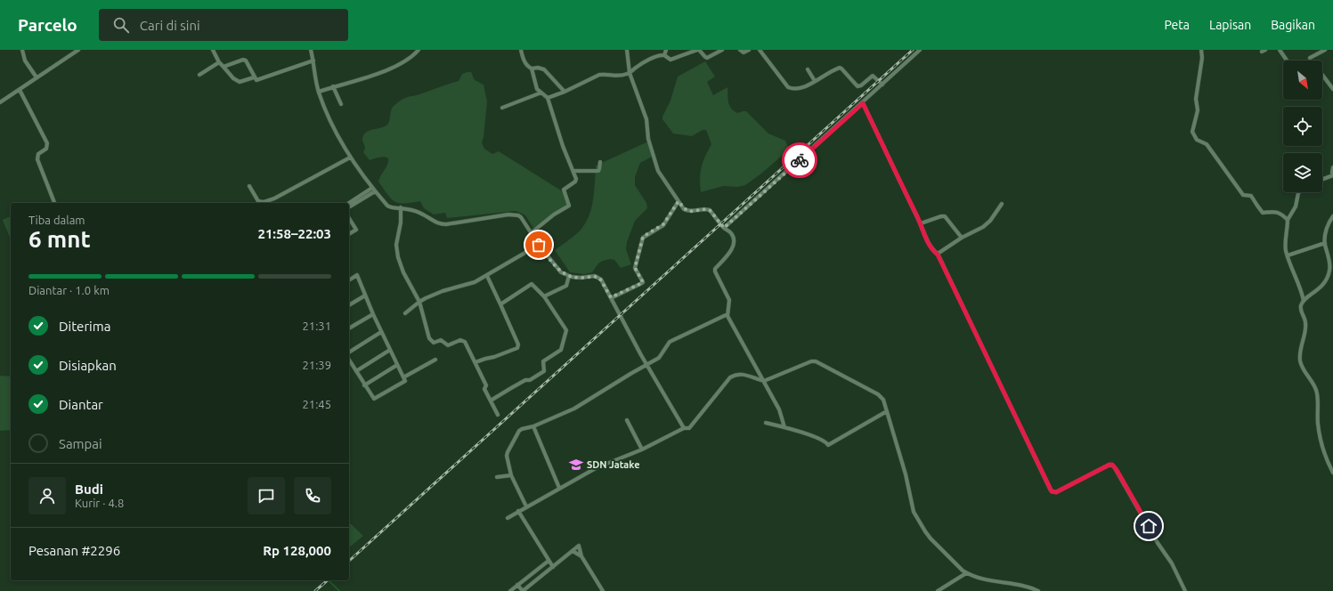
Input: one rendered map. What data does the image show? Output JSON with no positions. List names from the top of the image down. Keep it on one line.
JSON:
{"places":{"school or university":["SDN Jatake"]},"north":"bottom right","page":{"header":"Parcelo","search":"Cari di sini","nav":["Peta","Lapisan","Bagikan"],"heading":["6 mnt","Tiba dalam","21:58–22:03"],"panel":["Budi","Kurir · 4.8","Pesanan #2296","Rp 128,000"],"bar":"Diantar · 1.0 km","list":[["Diterima","21:31"],["Disiapkan","21:39"],["Diantar","21:45"],"Sampai"]}}
